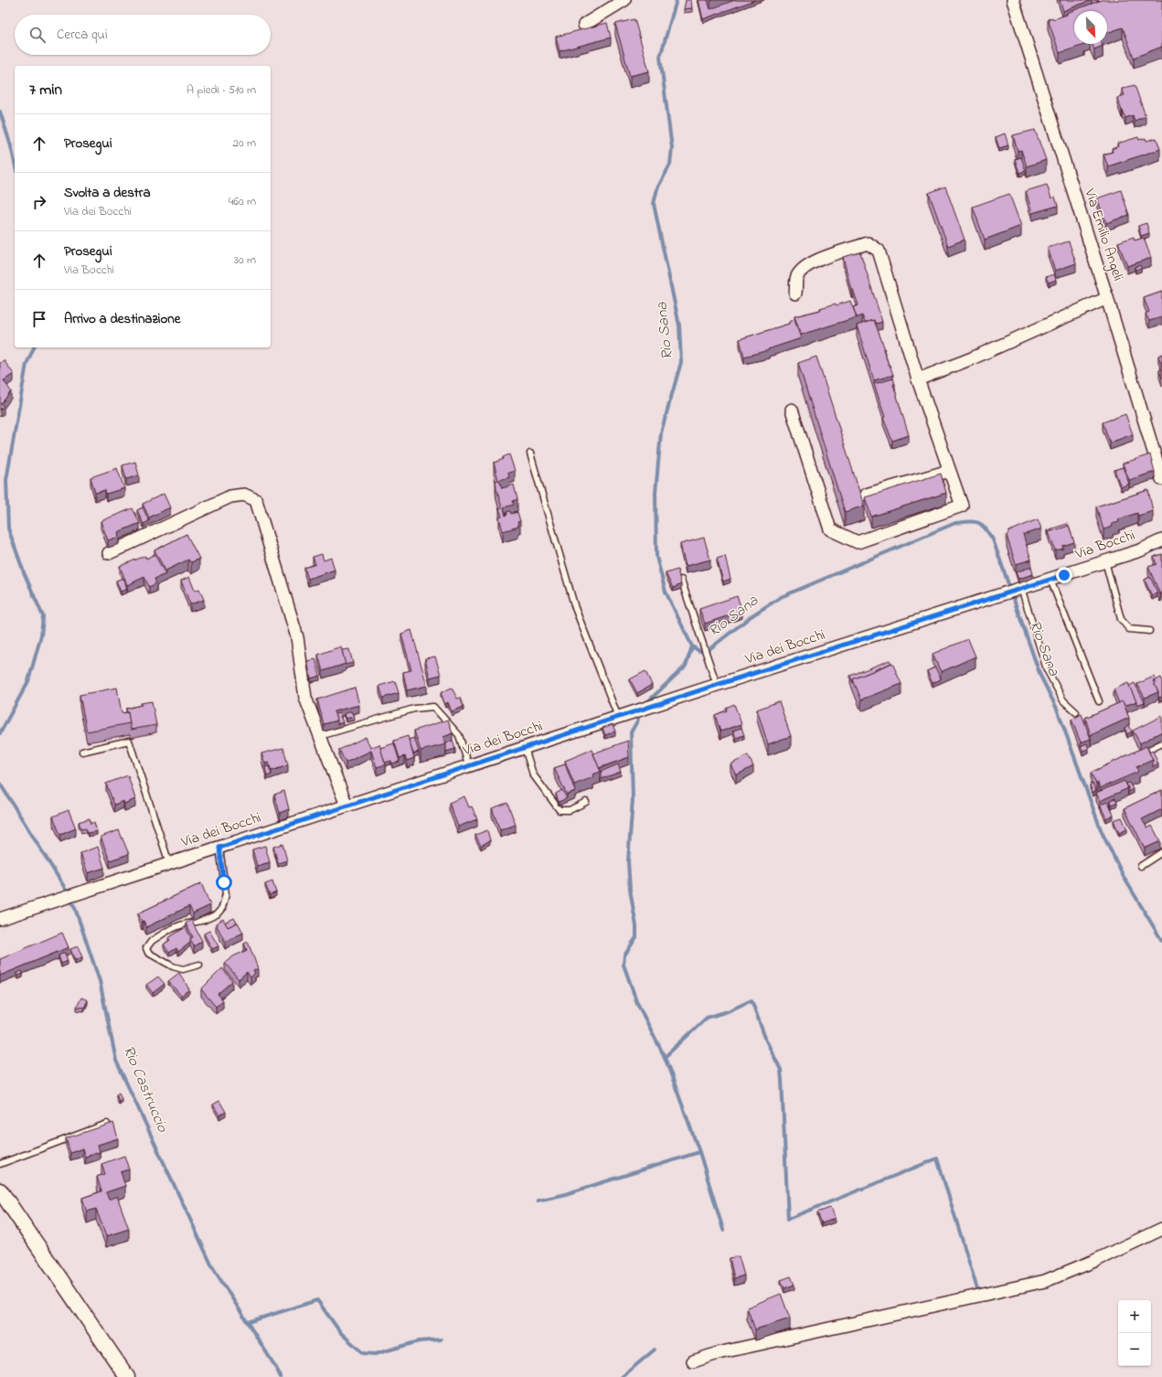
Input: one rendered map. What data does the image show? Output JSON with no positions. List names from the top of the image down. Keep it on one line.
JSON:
{"streets":{"street":["Via Emilio Angeli","Via Bocchi","Via dei Bocchi"]},"crossings":[["Via Bocchi","Via dei Bocchi"]],"water":["Rio Sana","Rio Castruccio"],"north":"bottom right","page":{"search":"Cerca qui","heading":["7 min","A piedi · 510 m"],"list":[["Prosegui","20 m"],["Svolta a destra","Via dei Bocchi","460 m"],["Prosegui","Via Bocchi","30 m"],"Arrivo a destinazione"],"map_buttons":["+","−"]}}
